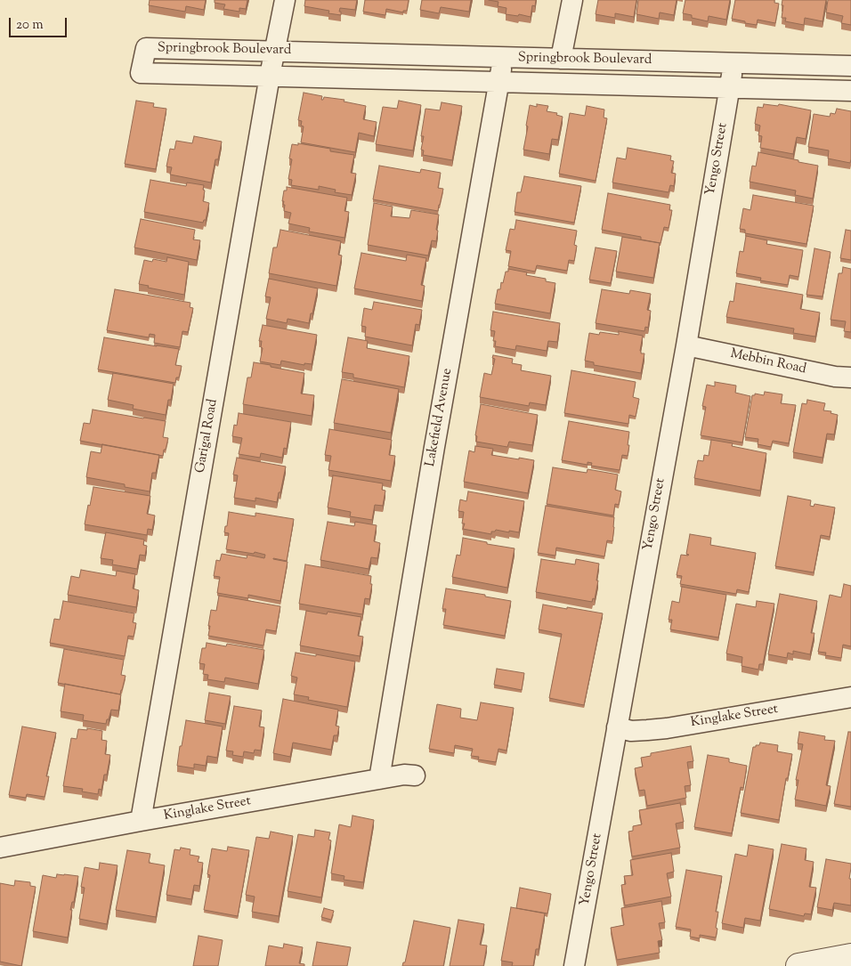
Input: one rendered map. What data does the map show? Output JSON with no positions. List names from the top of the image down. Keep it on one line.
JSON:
{"streets":{"street":["Springbrook Boulevard","Yengo Street","Mebbin Road","Lakefield Avenue","Garigal Road","Kinglake Street"]},"crossings":[["Springbrook Boulevard","Yengo Street"],["Springbrook Boulevard","Lakefield Avenue"],["Springbrook Boulevard","Garigal Road"],["Yengo Street","Mebbin Road"],["Yengo Street","Kinglake Street"],["Lakefield Avenue","Kinglake Street"],["Garigal Road","Kinglake Street"]],"scale_bar":"20 m"}
